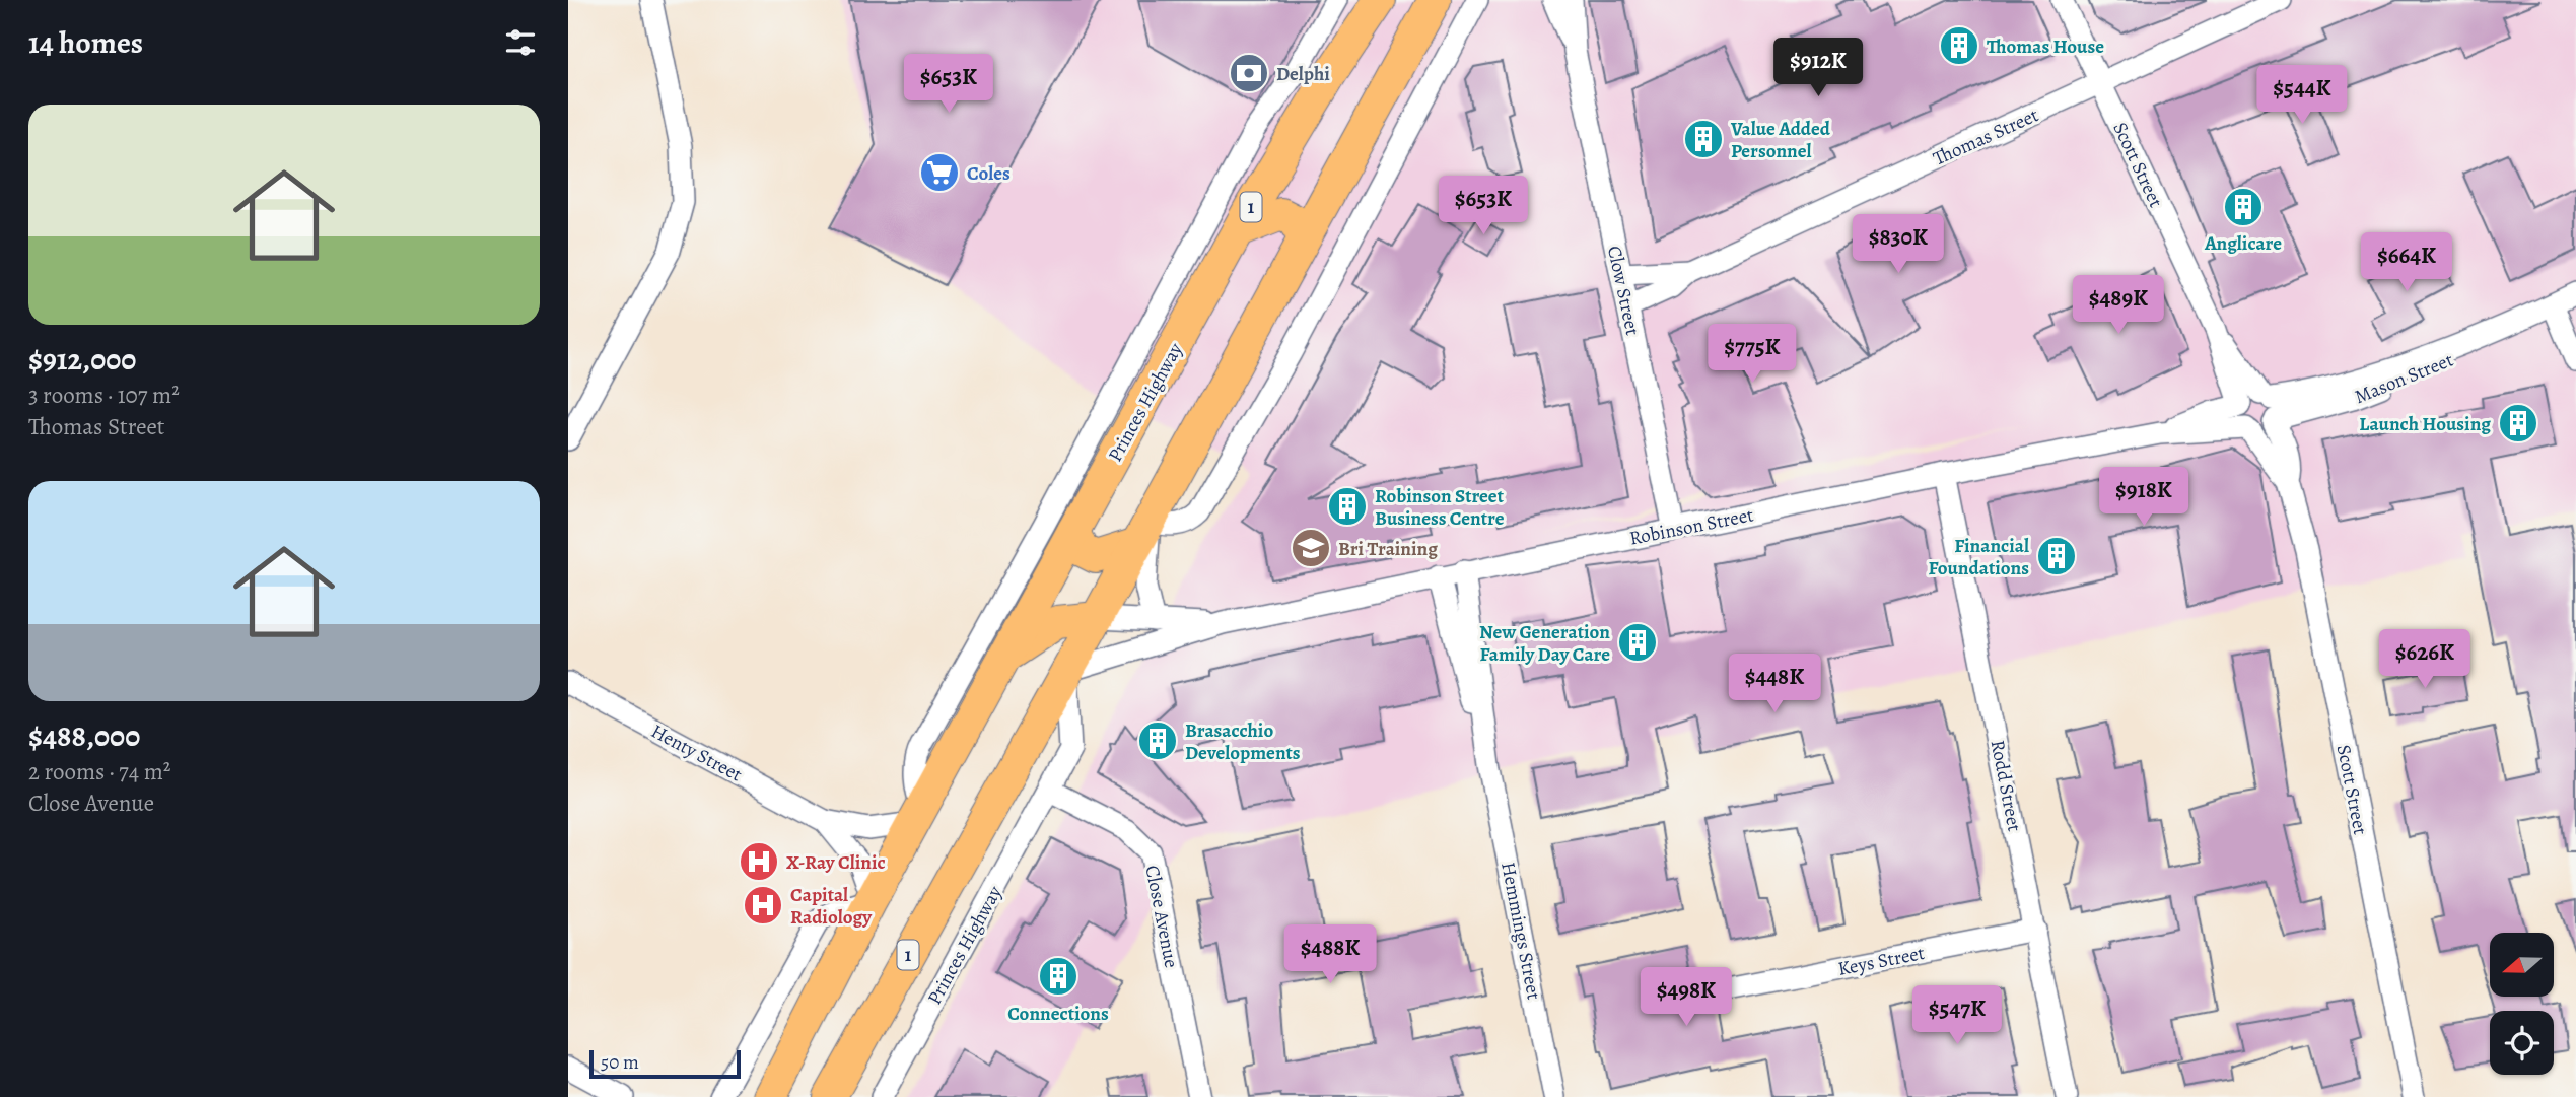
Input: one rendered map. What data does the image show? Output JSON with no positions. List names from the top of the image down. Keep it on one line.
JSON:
{"streets":{"highway":["1","Princes Highway"],"street":["Thomas Street","Scott Street","Clow Street","Mason Street","Robinson Street","Henty Street","Rodd Street","Close Avenue","Hemmings Street","Keys Street"]},"crossings":[["Thomas Street","Scott Street"],["Thomas Street","Clow Street"],["Scott Street","Mason Street"],["Scott Street","Robinson Street"],["1","Princes Highway"],["1","Robinson Street"],["Clow Street","Robinson Street"],["Mason Street","Robinson Street"],["Princes Highway","Robinson Street"],["Princes Highway","Henty Street"],["Princes Highway","Close Avenue"],["Robinson Street","Rodd Street"],["Robinson Street","Hemmings Street"],["Rodd Street","Keys Street"]],"places":{"building":["Thomas House","Value Added Personnel","Anglicare","Launch Housing","Robinson Street Business Centre","Financial Foundations","New Generation Family Day Care","Brasacchio Developments","Connections"],"bank":["Delphi"],"supermarket":["Coles"],"school or university":["Bri Training"],"hospital":["X-Ray Clinic","Capital Radiology"]},"scale_bar":"50 m","north":"left","page":{"heading":"14 homes","price":["$912K","$653K","$544K","$653K","$830K","$664K","$489K","$775K","$918K","$626K","$448K","$488K","$498K","$547K"],"list":[{"name":"$912,000","note":"3 rooms · 107 m² · Thomas Street"},{"name":"$488,000","note":"2 rooms · 74 m² · Close Avenue"}],"scale":"50 m"}}
